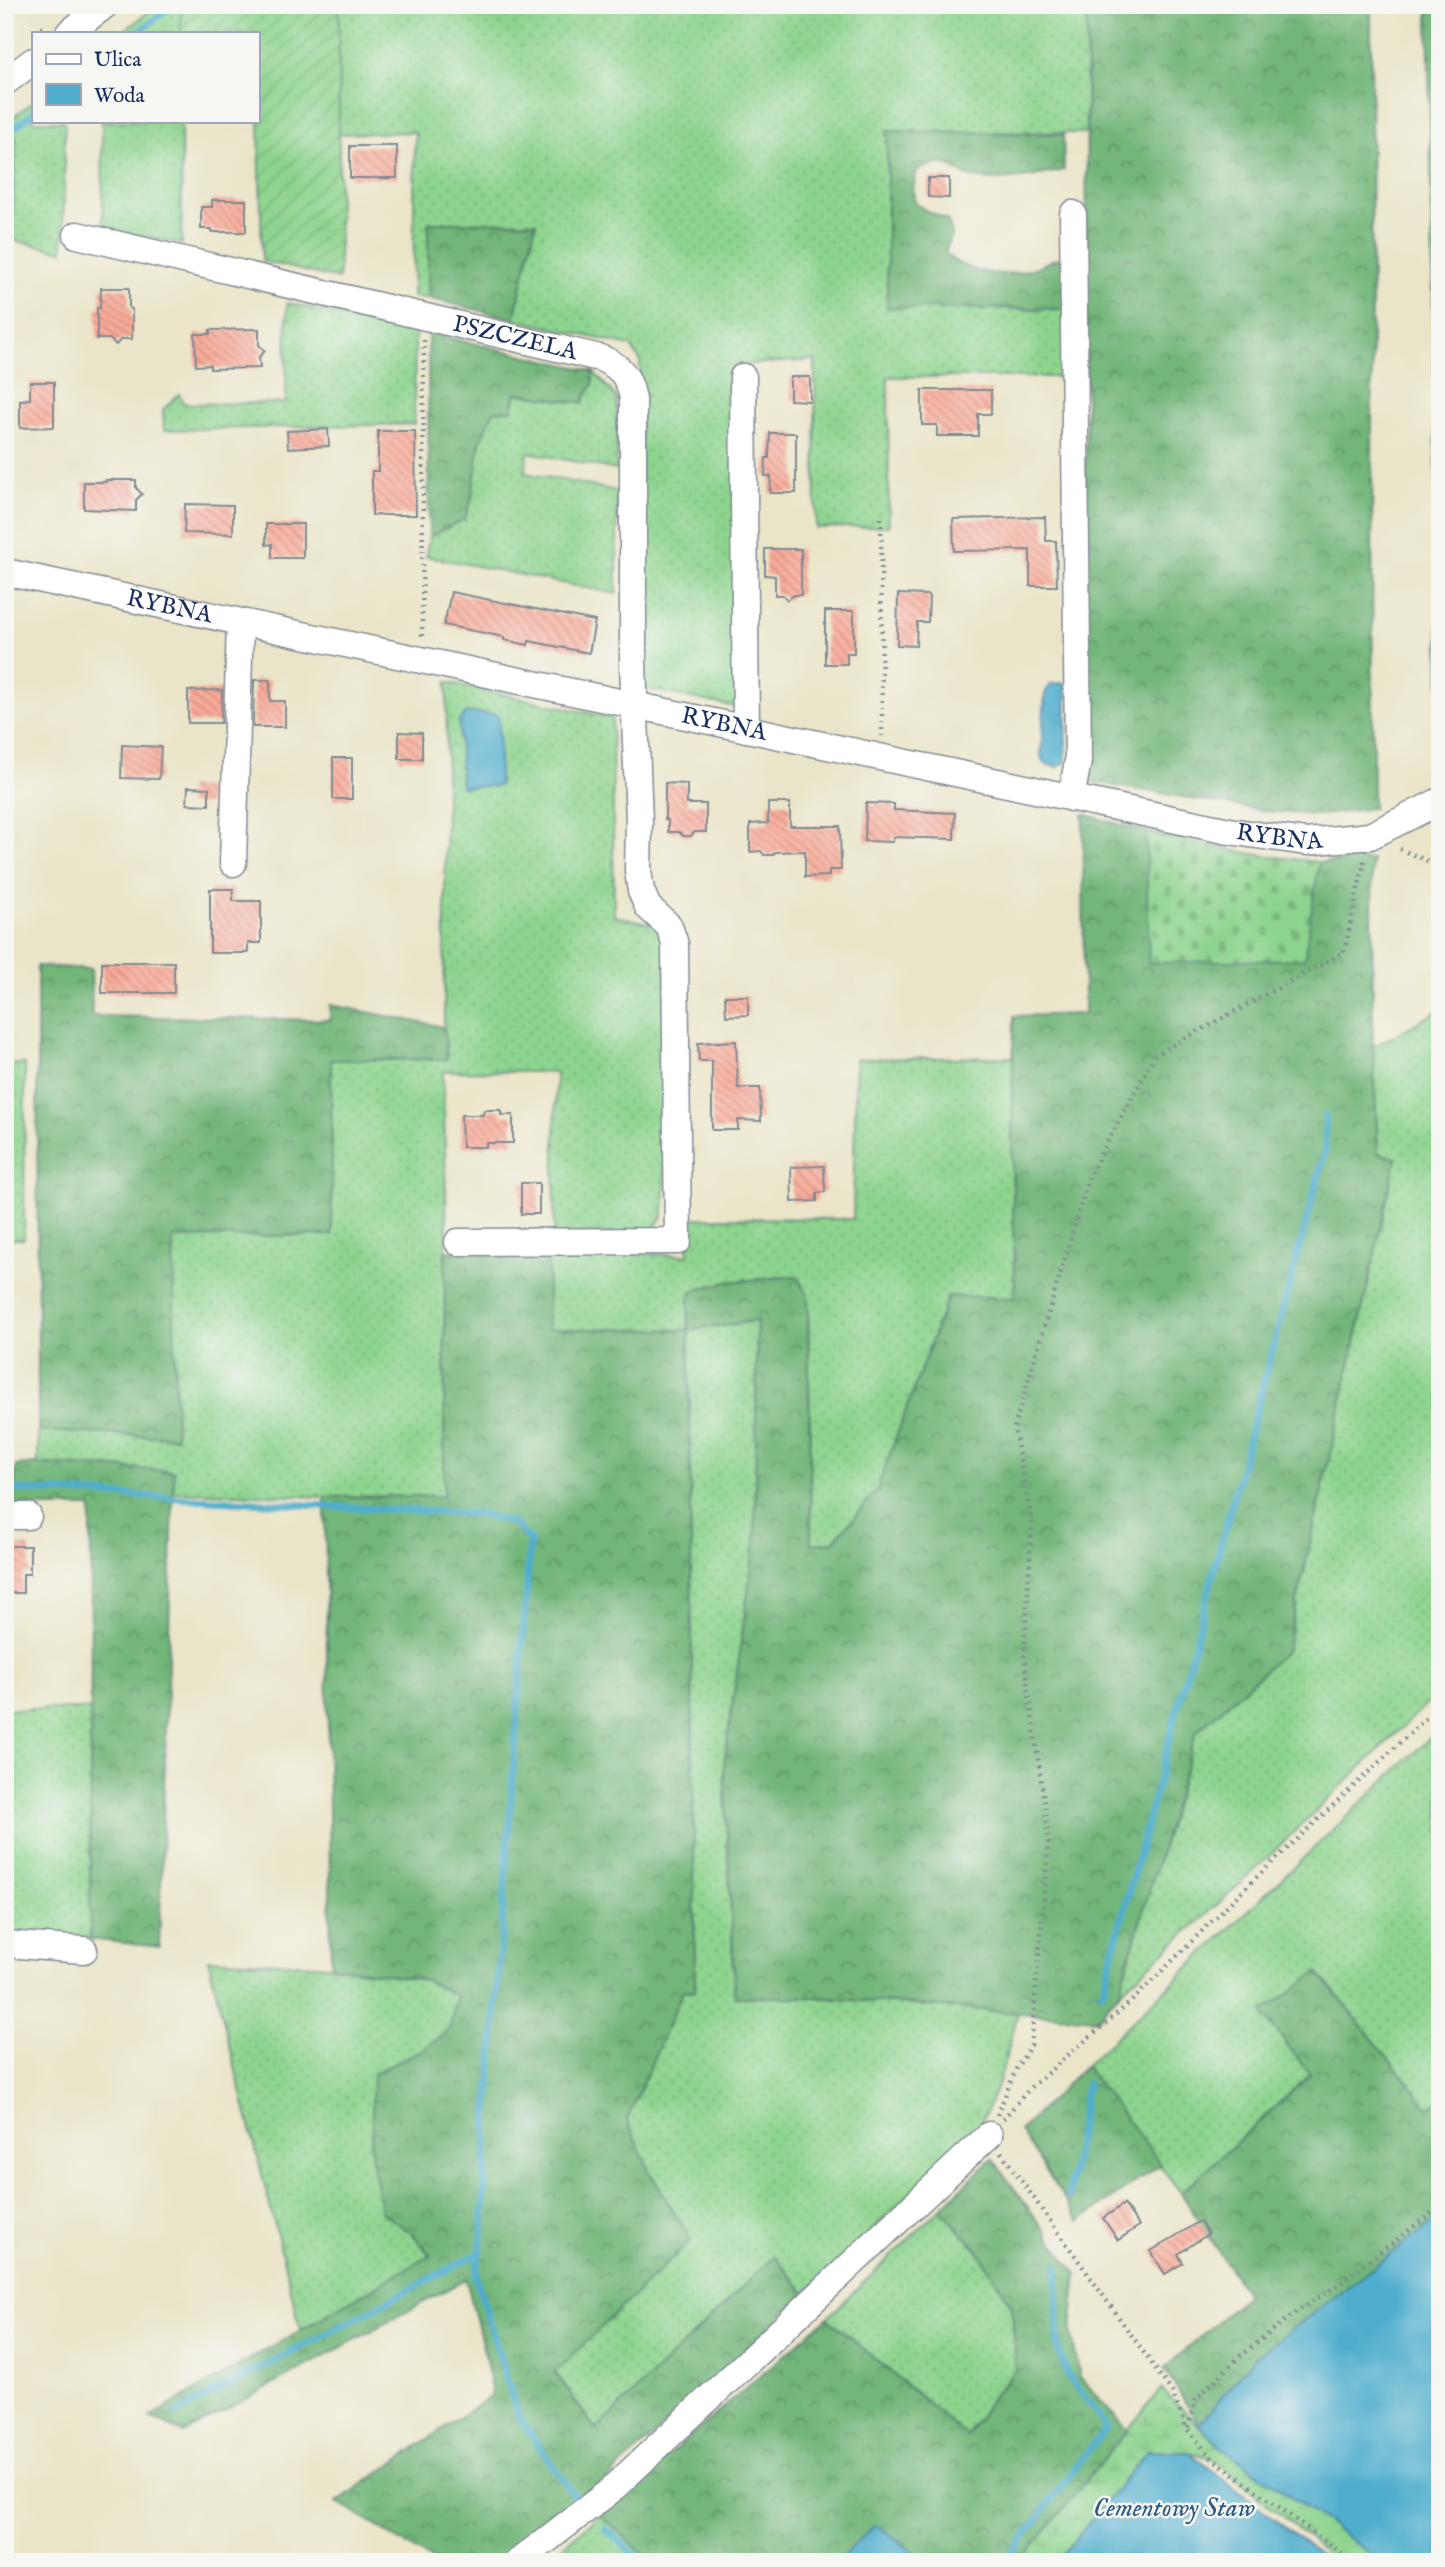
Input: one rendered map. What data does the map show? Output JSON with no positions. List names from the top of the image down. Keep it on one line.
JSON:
{"streets":{"street":["PSZCZELA","RYBNA"]},"crossings":[["PSZCZELA","RYBNA"]],"water":["Cementowy Staw"],"legend":["Ulica","Woda"]}
